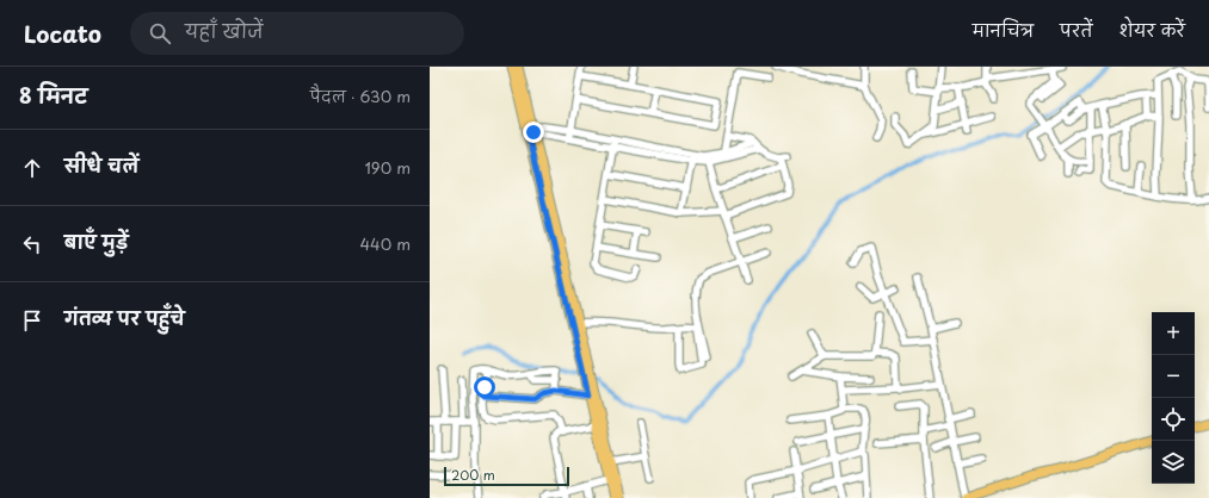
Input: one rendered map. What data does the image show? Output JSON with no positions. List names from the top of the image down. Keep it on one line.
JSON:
{"scale_bar":"200 m","page":{"header":"Locato","search":"यहाँ खोजें","nav":["मानचित्र","परतें","शेयर करें"],"heading":["8 मिनट","पैदल · 630 m"],"list":[["सीधे चलें","190 m"],["बाएँ मुड़ें","440 m"],"गंतव्य पर पहुँचे"],"map_buttons":["+","−"],"scale":"200 m"}}
